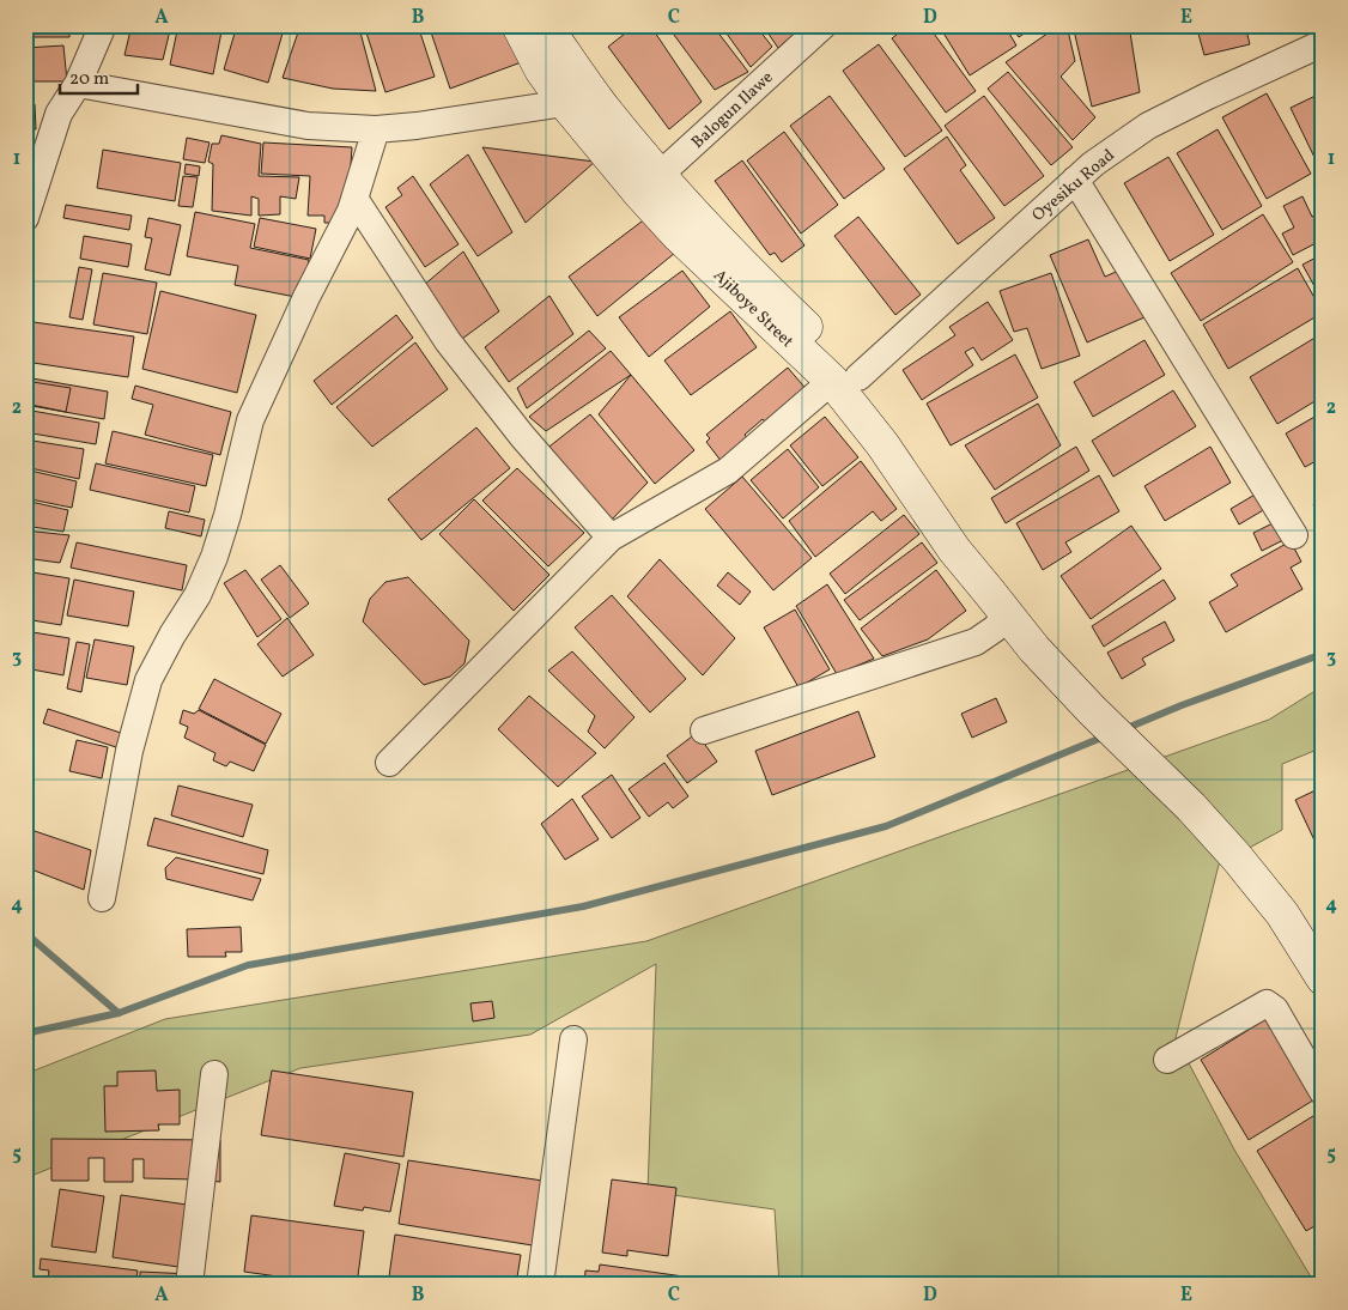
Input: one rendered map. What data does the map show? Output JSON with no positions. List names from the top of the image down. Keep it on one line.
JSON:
{"streets":{"street":["Balogun Ilawe","Oyesiku Road","Ajiboye Street"]},"crossings":[["Balogun Ilawe","Ajiboye Street"],["Oyesiku Road","Ajiboye Street"]],"scale_bar":"20 m","grid":{"columns":["A","B","C","D","E"],"rows":["1","2","3","4","5"]}}
